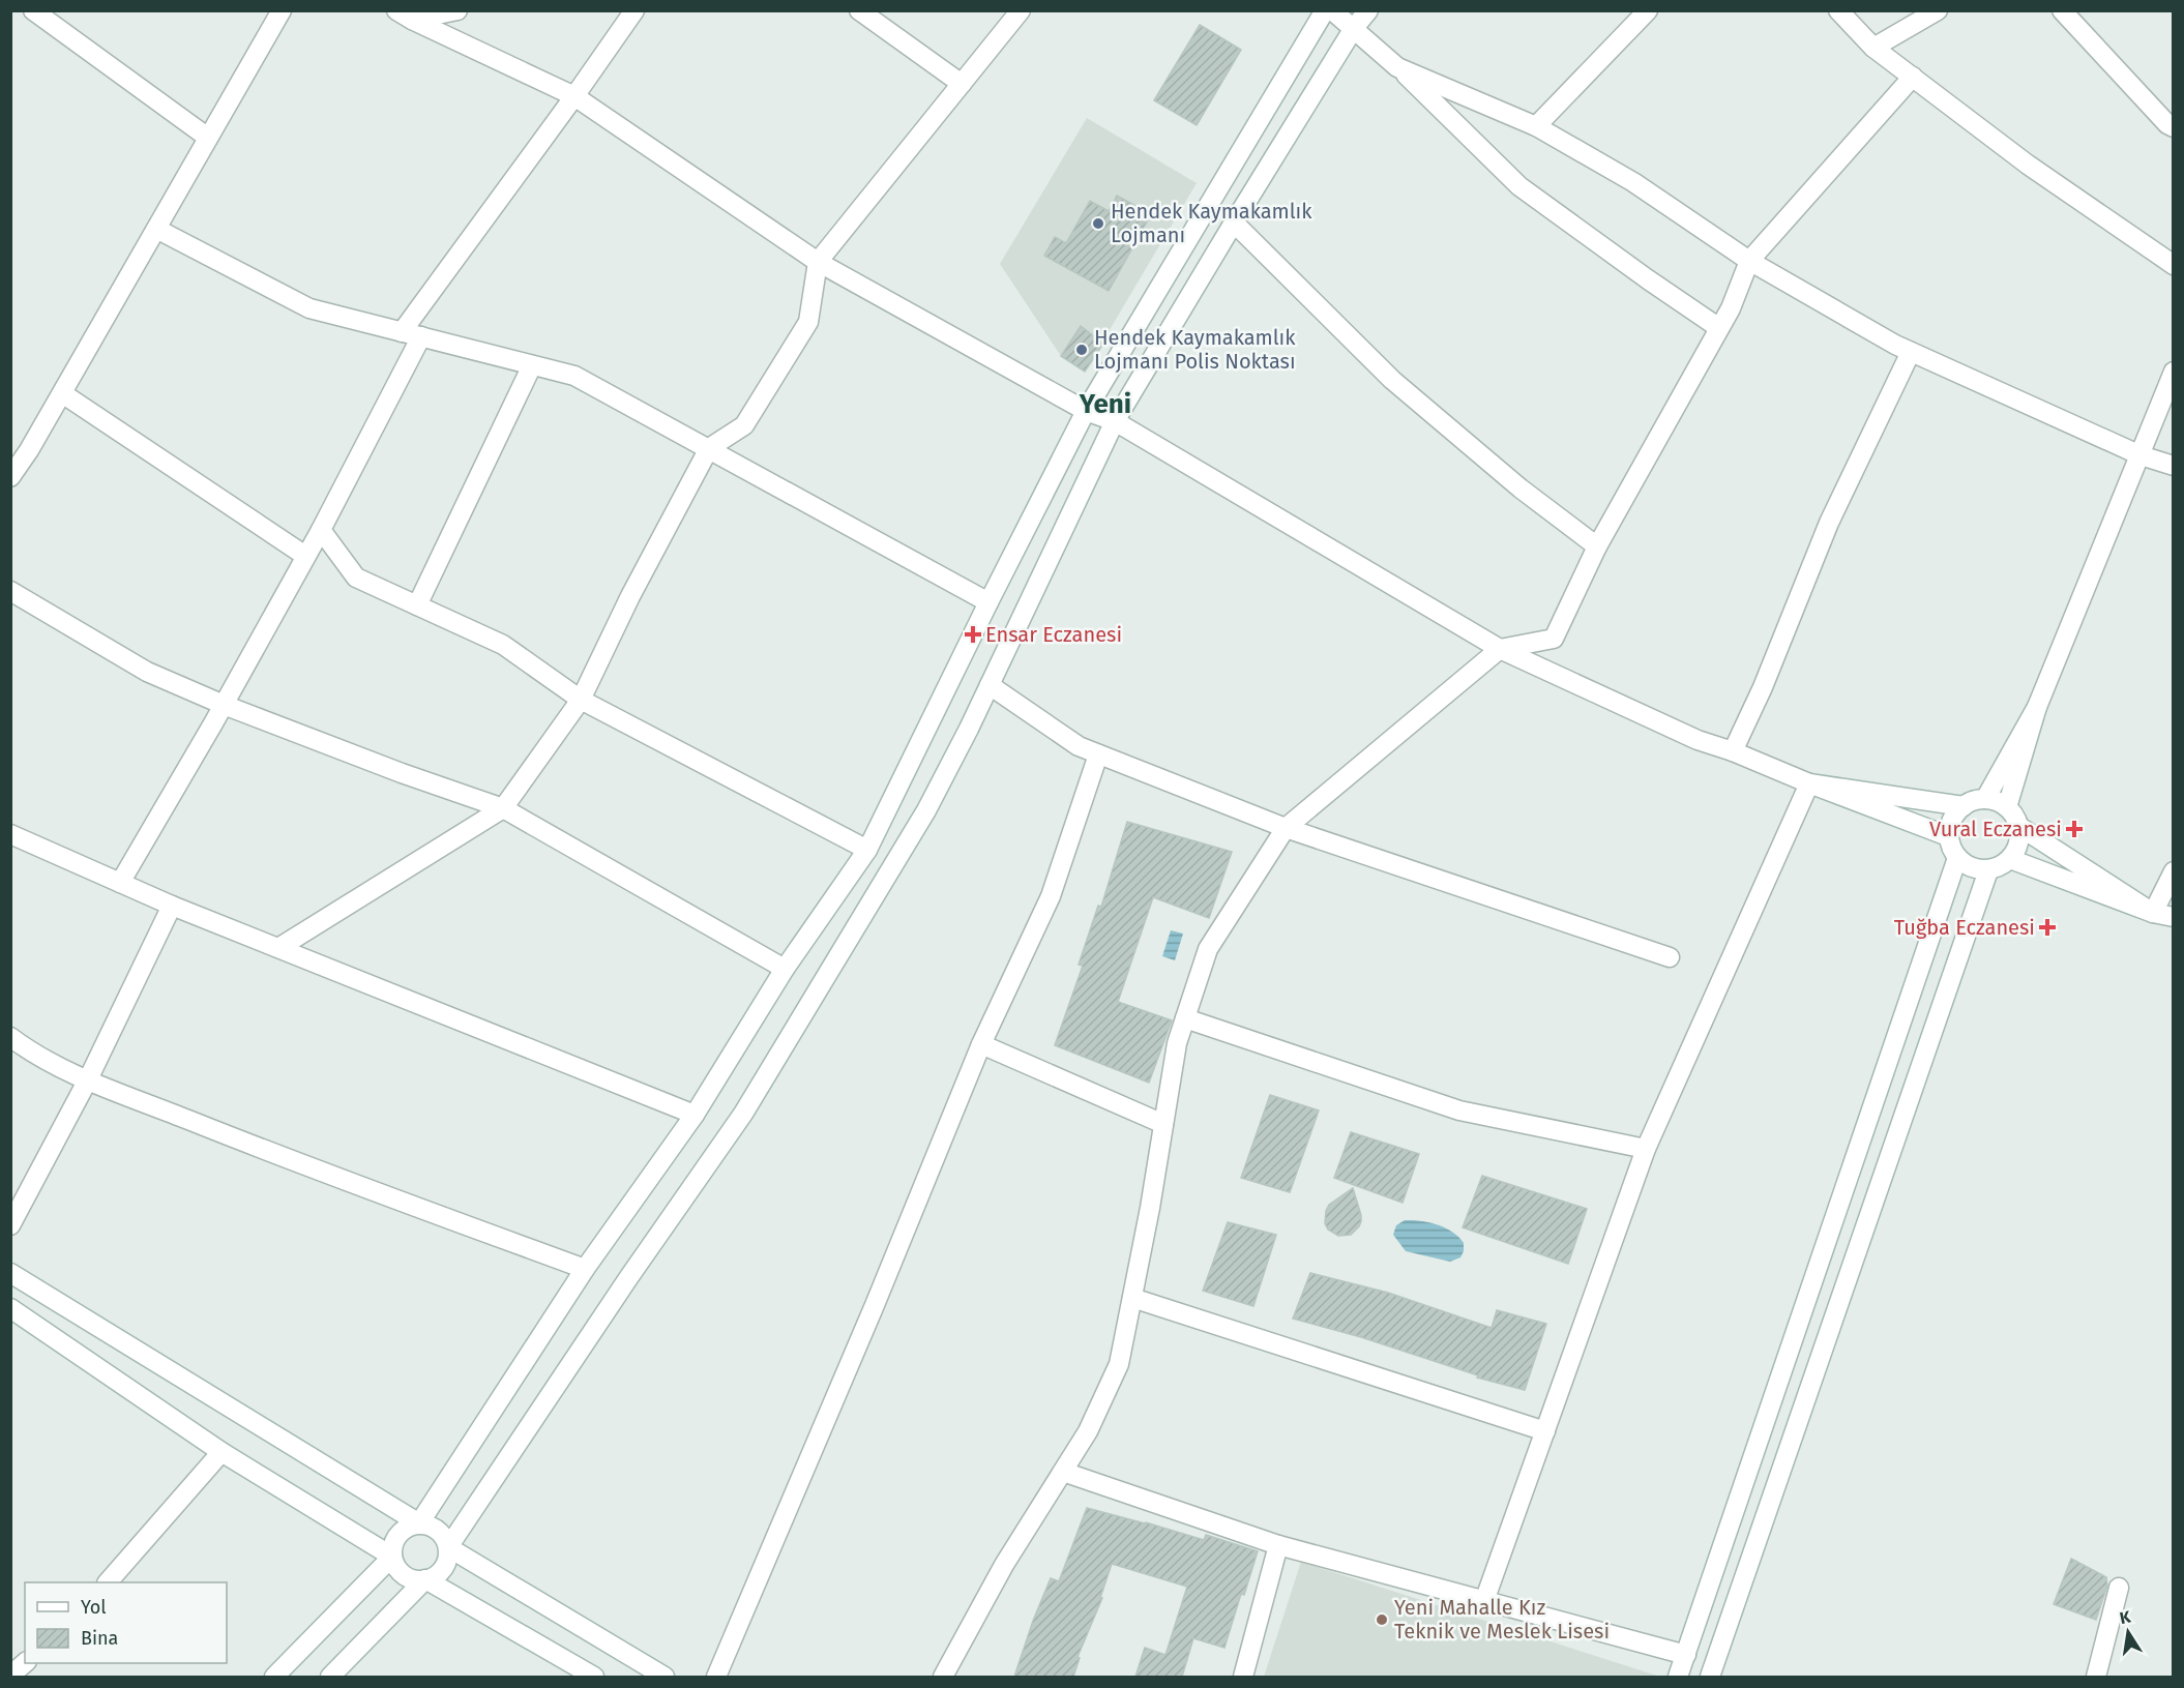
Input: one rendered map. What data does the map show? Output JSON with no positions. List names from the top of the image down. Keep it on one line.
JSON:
{"districts":["Yeni"],"places":{"other":["Hendek Kaymakamlık Lojmanı","Hendek Kaymakamlık Lojmanı Polis Noktası","Yeni Mahalle Kız Teknik ve Meslek Lisesi"],"health":["Ensar Eczanesi","Vural Eczanesi","Tuğba Eczanesi"]},"legend":["Yol","Bina"],"north":"top"}
